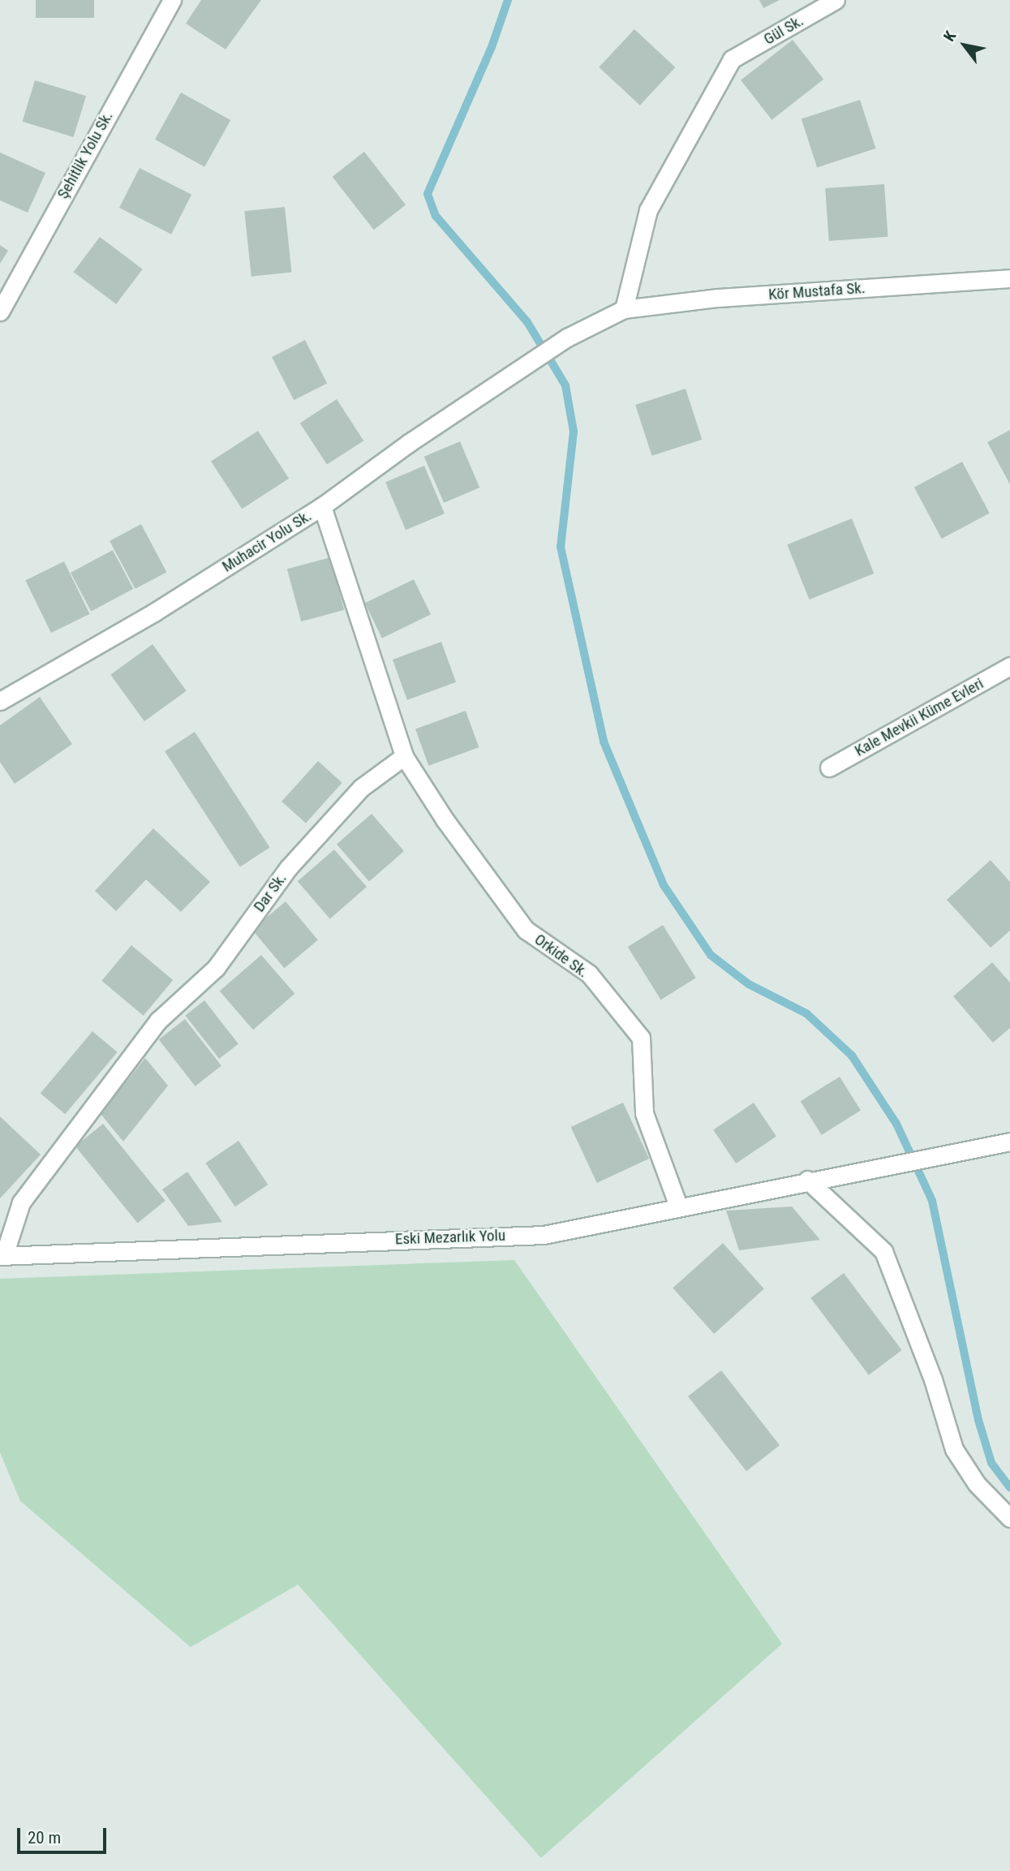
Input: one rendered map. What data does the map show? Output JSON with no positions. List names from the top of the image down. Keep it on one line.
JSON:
{"streets":{"street":["Gül Sk.","Şehitlik Yolu Sk.","Kör Mustafa Sk.","Muhacir Yolu Sk.","Kale Mevkii Küme Evleri","Dar Sk.","Orkide Sk.","Eski Mezarlık Yolu"]},"crossings":[["Gül Sk.","Kör Mustafa Sk."],["Kör Mustafa Sk.","Muhacir Yolu Sk."],["Dar Sk.","Orkide Sk."],["Dar Sk.","Eski Mezarlık Yolu"],["Orkide Sk.","Eski Mezarlık Yolu"]],"scale_bar":"20 m","north":"top left"}
